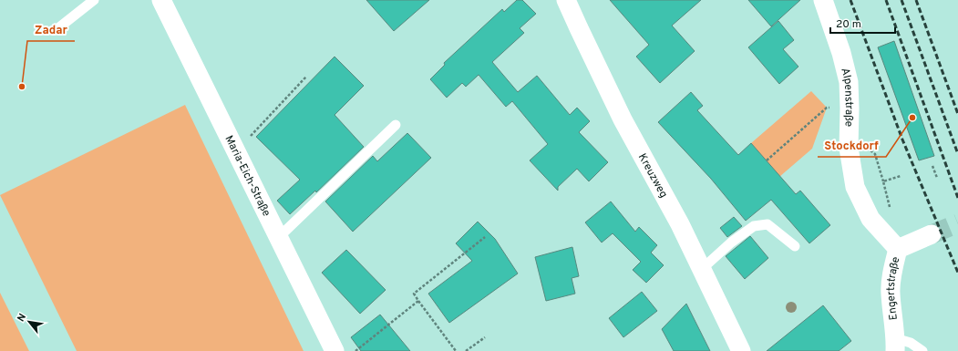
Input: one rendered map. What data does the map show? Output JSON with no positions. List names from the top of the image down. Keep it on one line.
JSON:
{"streets":{"street":["Alpenstraße","Maria-Eich-Straße","Kreuzweg","Engertstraße"]},"crossings":[["Alpenstraße","Engertstraße"]],"places":["Zadar","Stockdorf"],"scale_bar":"20 m","north":"top left"}
